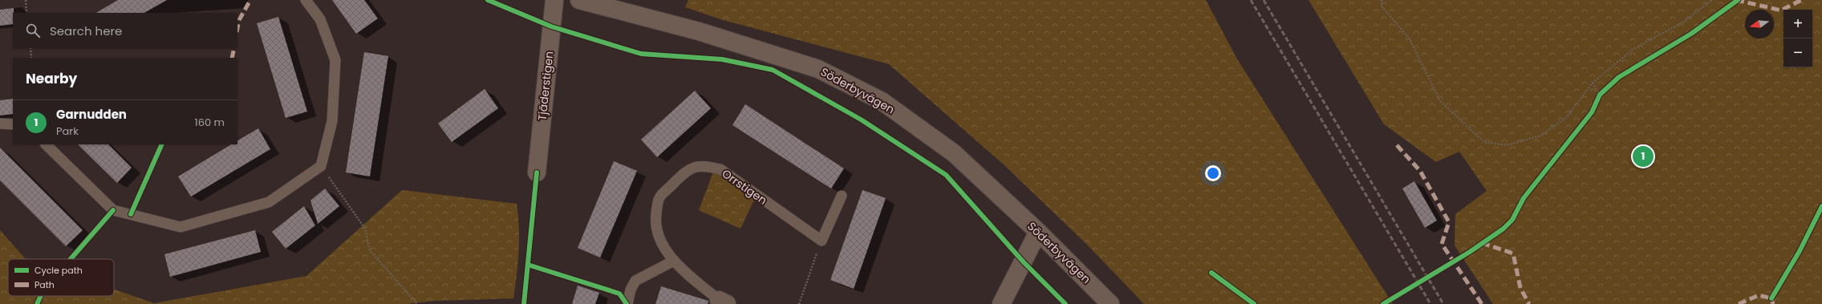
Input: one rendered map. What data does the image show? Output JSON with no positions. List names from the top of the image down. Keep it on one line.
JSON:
{"streets":{"street":["Tjäderstigen","Söderbyvägen"],"lane":["Orrstigen"]},"legend":["Cycle path","Path"],"north":"left","page":{"map_buttons":["+","−"],"search":"Search here","heading":"Nearby","list":[{"mark":"1","name":"Garnudden","note":"Park","value":"160 m"}],"pins":"1"}}
